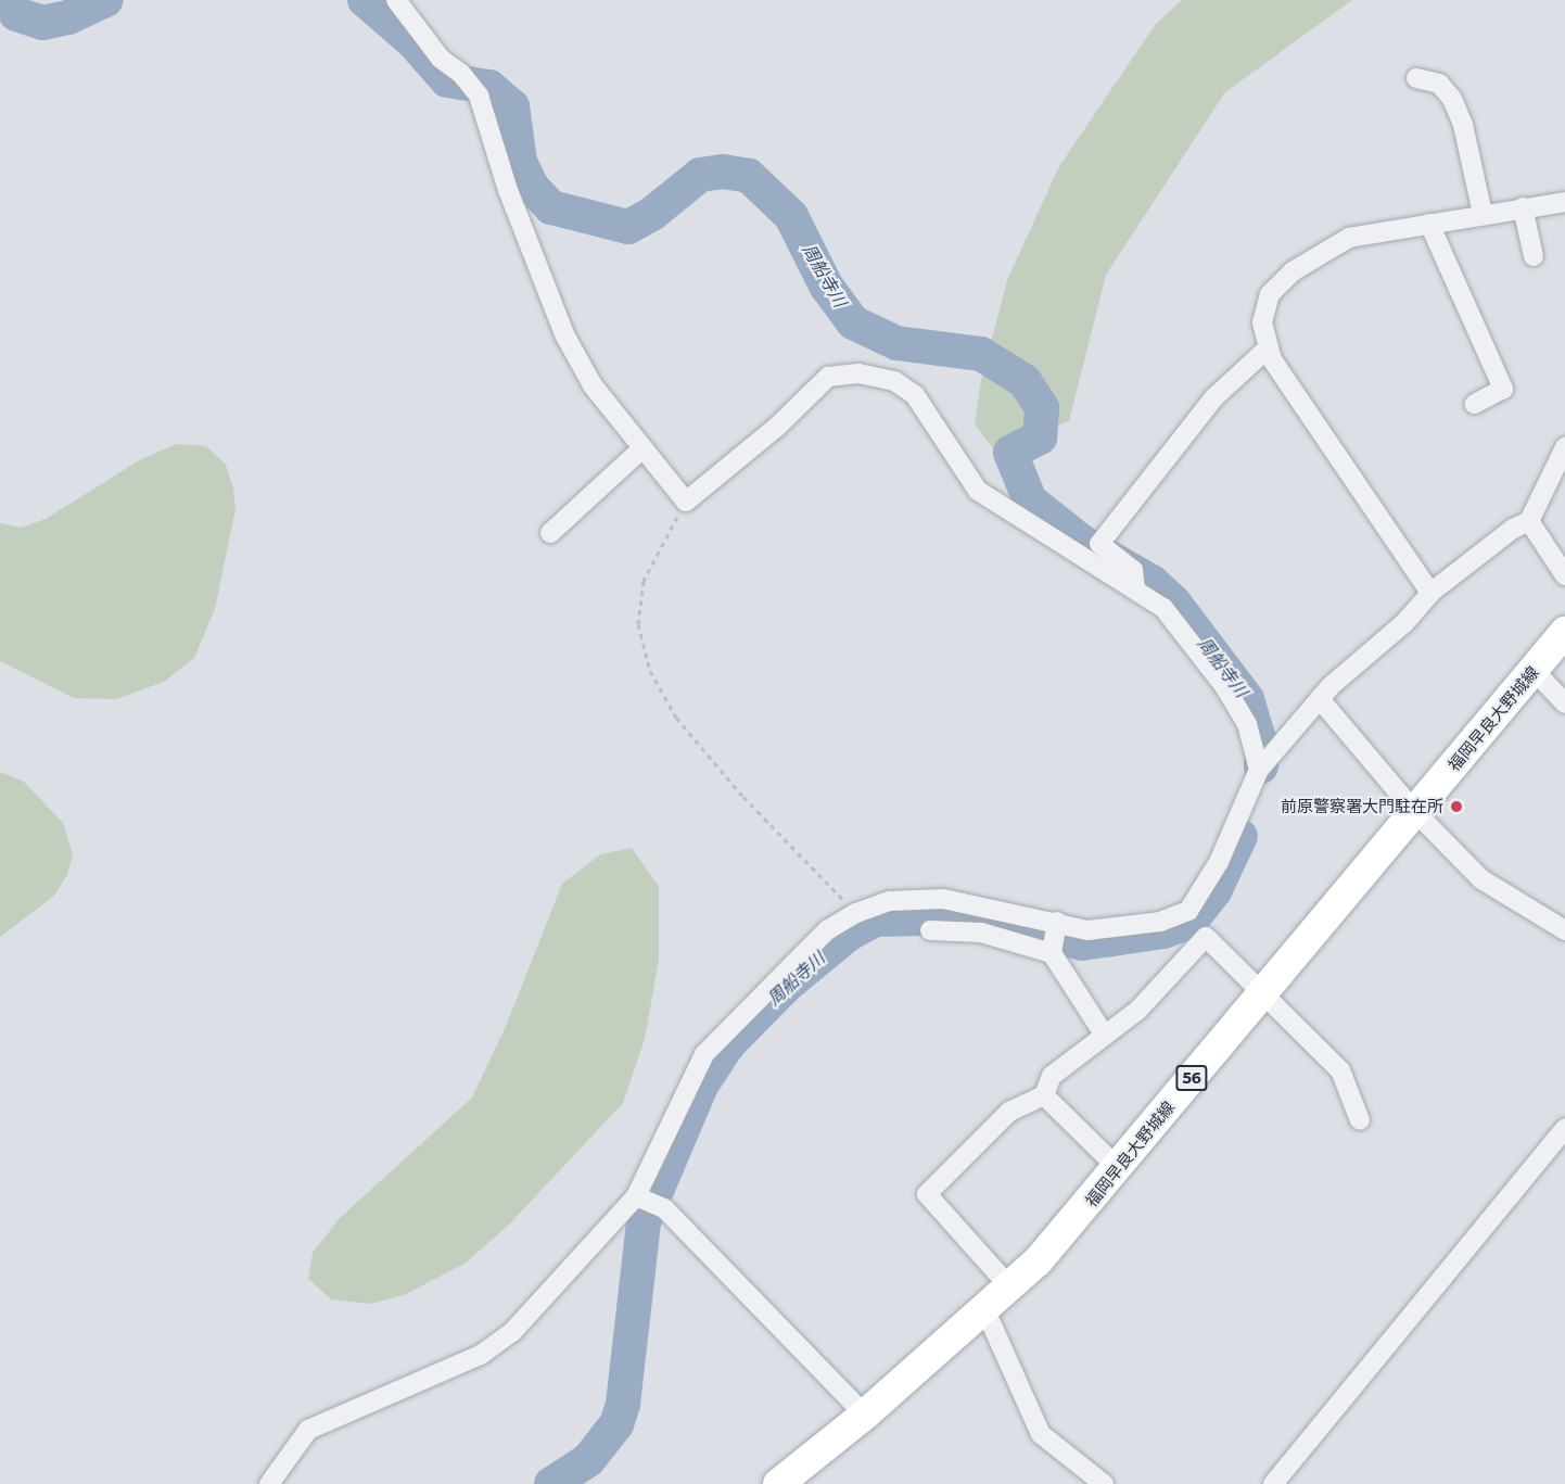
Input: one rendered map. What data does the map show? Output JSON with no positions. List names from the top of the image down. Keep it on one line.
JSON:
{"streets":{"main road":["福岡早良大野城線","56"]},"water":["周船寺川"],"places":["前原警察署大門駐在所"]}
